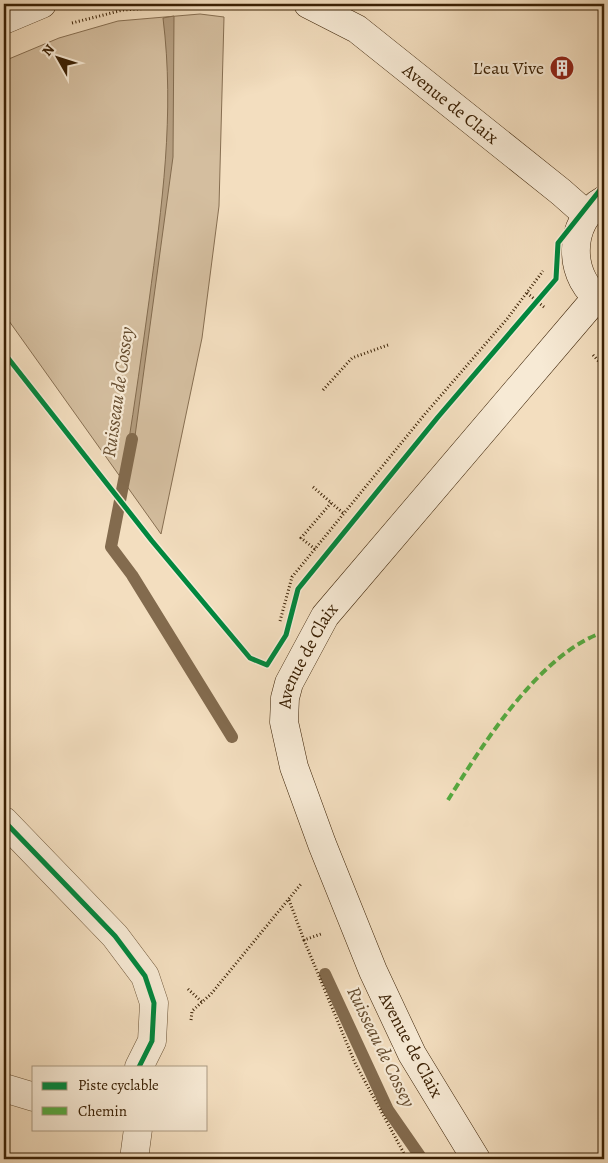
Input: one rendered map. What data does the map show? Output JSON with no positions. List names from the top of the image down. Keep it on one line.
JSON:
{"streets":{"main road":["Avenue de Claix"]},"water":["Ruisseau de Cossey"],"places":{"building":["L'eau Vive"]},"legend":["Piste cyclable","Chemin"],"north":"top left"}
